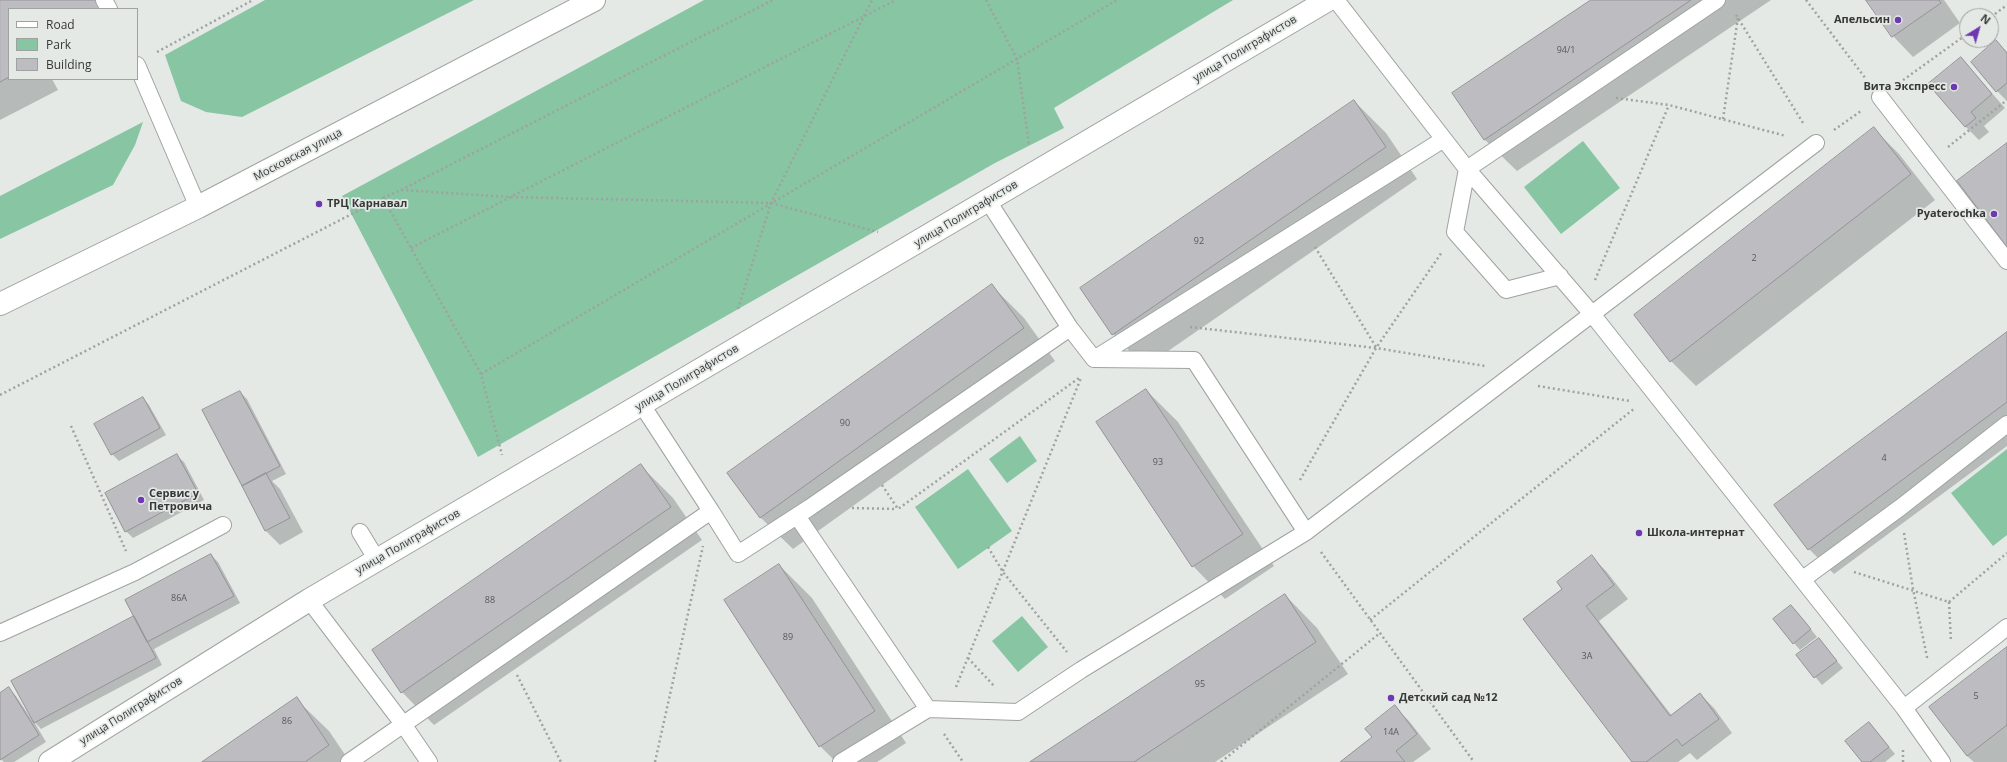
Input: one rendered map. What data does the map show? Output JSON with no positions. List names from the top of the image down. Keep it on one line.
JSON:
{"streets":{"street":["улица Полиграфистов","Московская улица"]},"places":["Апельсин","Вита Экспресс","ТРЦ Карнавал","Pyaterochka","Сервис у Петровича","Школа-интернат","Детский сад №12"],"house_numbers":["94/1","92","2","90","4","93","86А","88","89","3А","95","5","86","14А"],"legend":["Road","Park","Building"],"north":"top right"}
